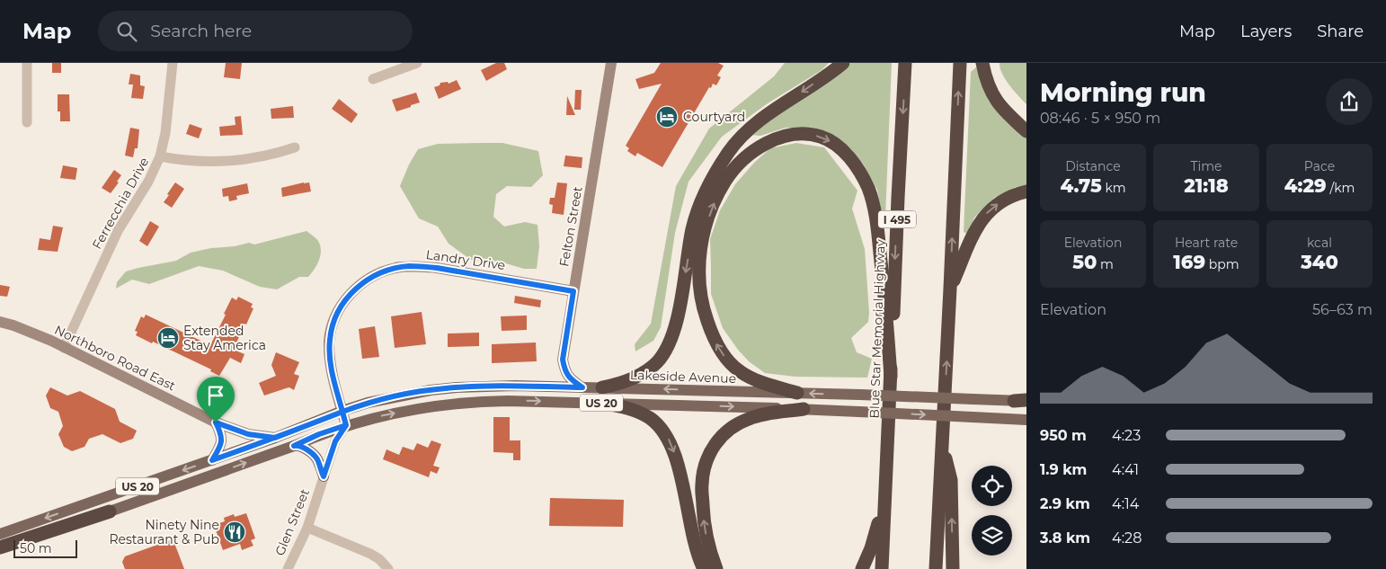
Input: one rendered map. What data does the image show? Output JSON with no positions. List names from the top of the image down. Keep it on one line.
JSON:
{"streets":{"highway":["I 495","Blue Star Memorial Highway","US 20"],"main road":["Lakeside Avenue"],"street":["Ferrecchia Drive","Felton Street","Landry Drive","Northboro Road East","Glen Street"]},"crossings":[["Ferrecchia Drive","Northboro Road East"],["Felton Street","Landry Drive"],["Felton Street","Lakeside Avenue"],["Landry Drive","Lakeside Avenue"],["Landry Drive","US 20"],["Northboro Road East","US 20"],["Lakeside Avenue","US 20"],["US 20","Glen Street"]],"places":{"hotel":["Courtyard","Extended Stay America"],"restaurant":["Ninety Nine Restaurant & Pub"]},"scale_bar":"50 m","page":{"header":"Map","search":"Search here","nav":["Map","Layers","Share"],"heading":["Morning run","08:46 · 5 × 950 m"],"stats":[["Distance","4.75 km"],["Time","21:18"],["Pace","4:29 /km"],["Elevation","50 m"],["Heart rate","169 bpm"],["kcal","340"]],"chart":["Elevation","56–63 m"],"list":[{"name":"950 m","note":"4:23"},{"name":"1.9 km","note":"4:41"},{"name":"2.9 km","note":"4:14"},{"name":"3.8 km","note":"4:28"}],"scale":"50 m"}}
